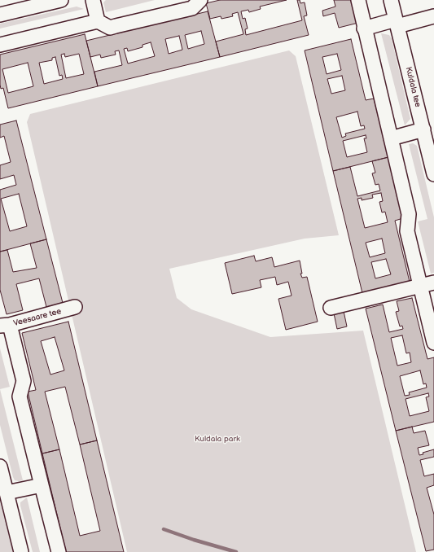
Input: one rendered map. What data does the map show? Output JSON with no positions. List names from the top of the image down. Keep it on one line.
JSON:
{"streets":{"street":["Kuldala tee","Veesaare tee"]},"parks":["Kuldala park"]}
